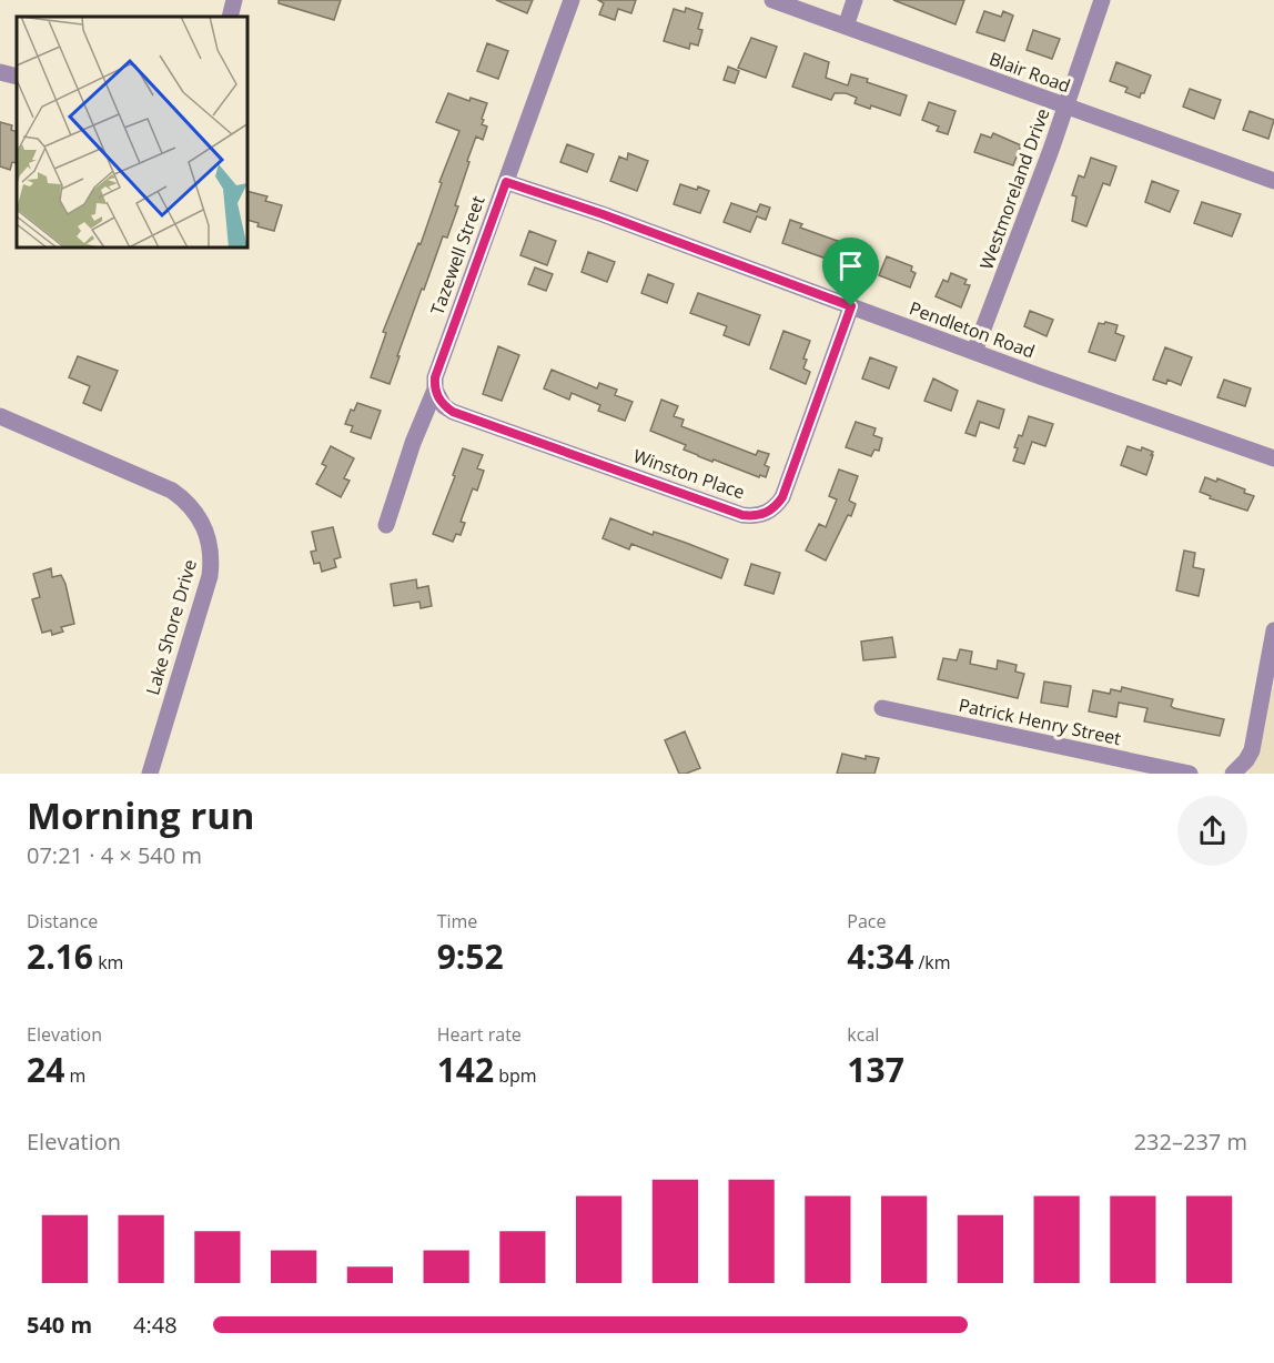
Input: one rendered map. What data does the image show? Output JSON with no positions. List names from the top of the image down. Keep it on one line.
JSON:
{"streets":{"street":["Blair Road","Westmoreland Drive","Tazewell Street","Pendleton Road","Winston Place","Lake Shore Drive","Patrick Henry Street"]},"crossings":[["Blair Road","Westmoreland Drive"],["Westmoreland Drive","Pendleton Road"],["Tazewell Street","Pendleton Road"],["Tazewell Street","Winston Place"],["Pendleton Road","Winston Place"]],"page":{"heading":["Morning run","07:21 · 4 × 540 m"],"stats":[["Distance","2.16 km"],["Time","9:52"],["Pace","4:34 /km"],["Elevation","24 m"],["Heart rate","142 bpm"],["kcal","137"]],"chart":["Elevation","232–237 m"],"list":[{"name":"540 m","note":"4:48"}]}}
